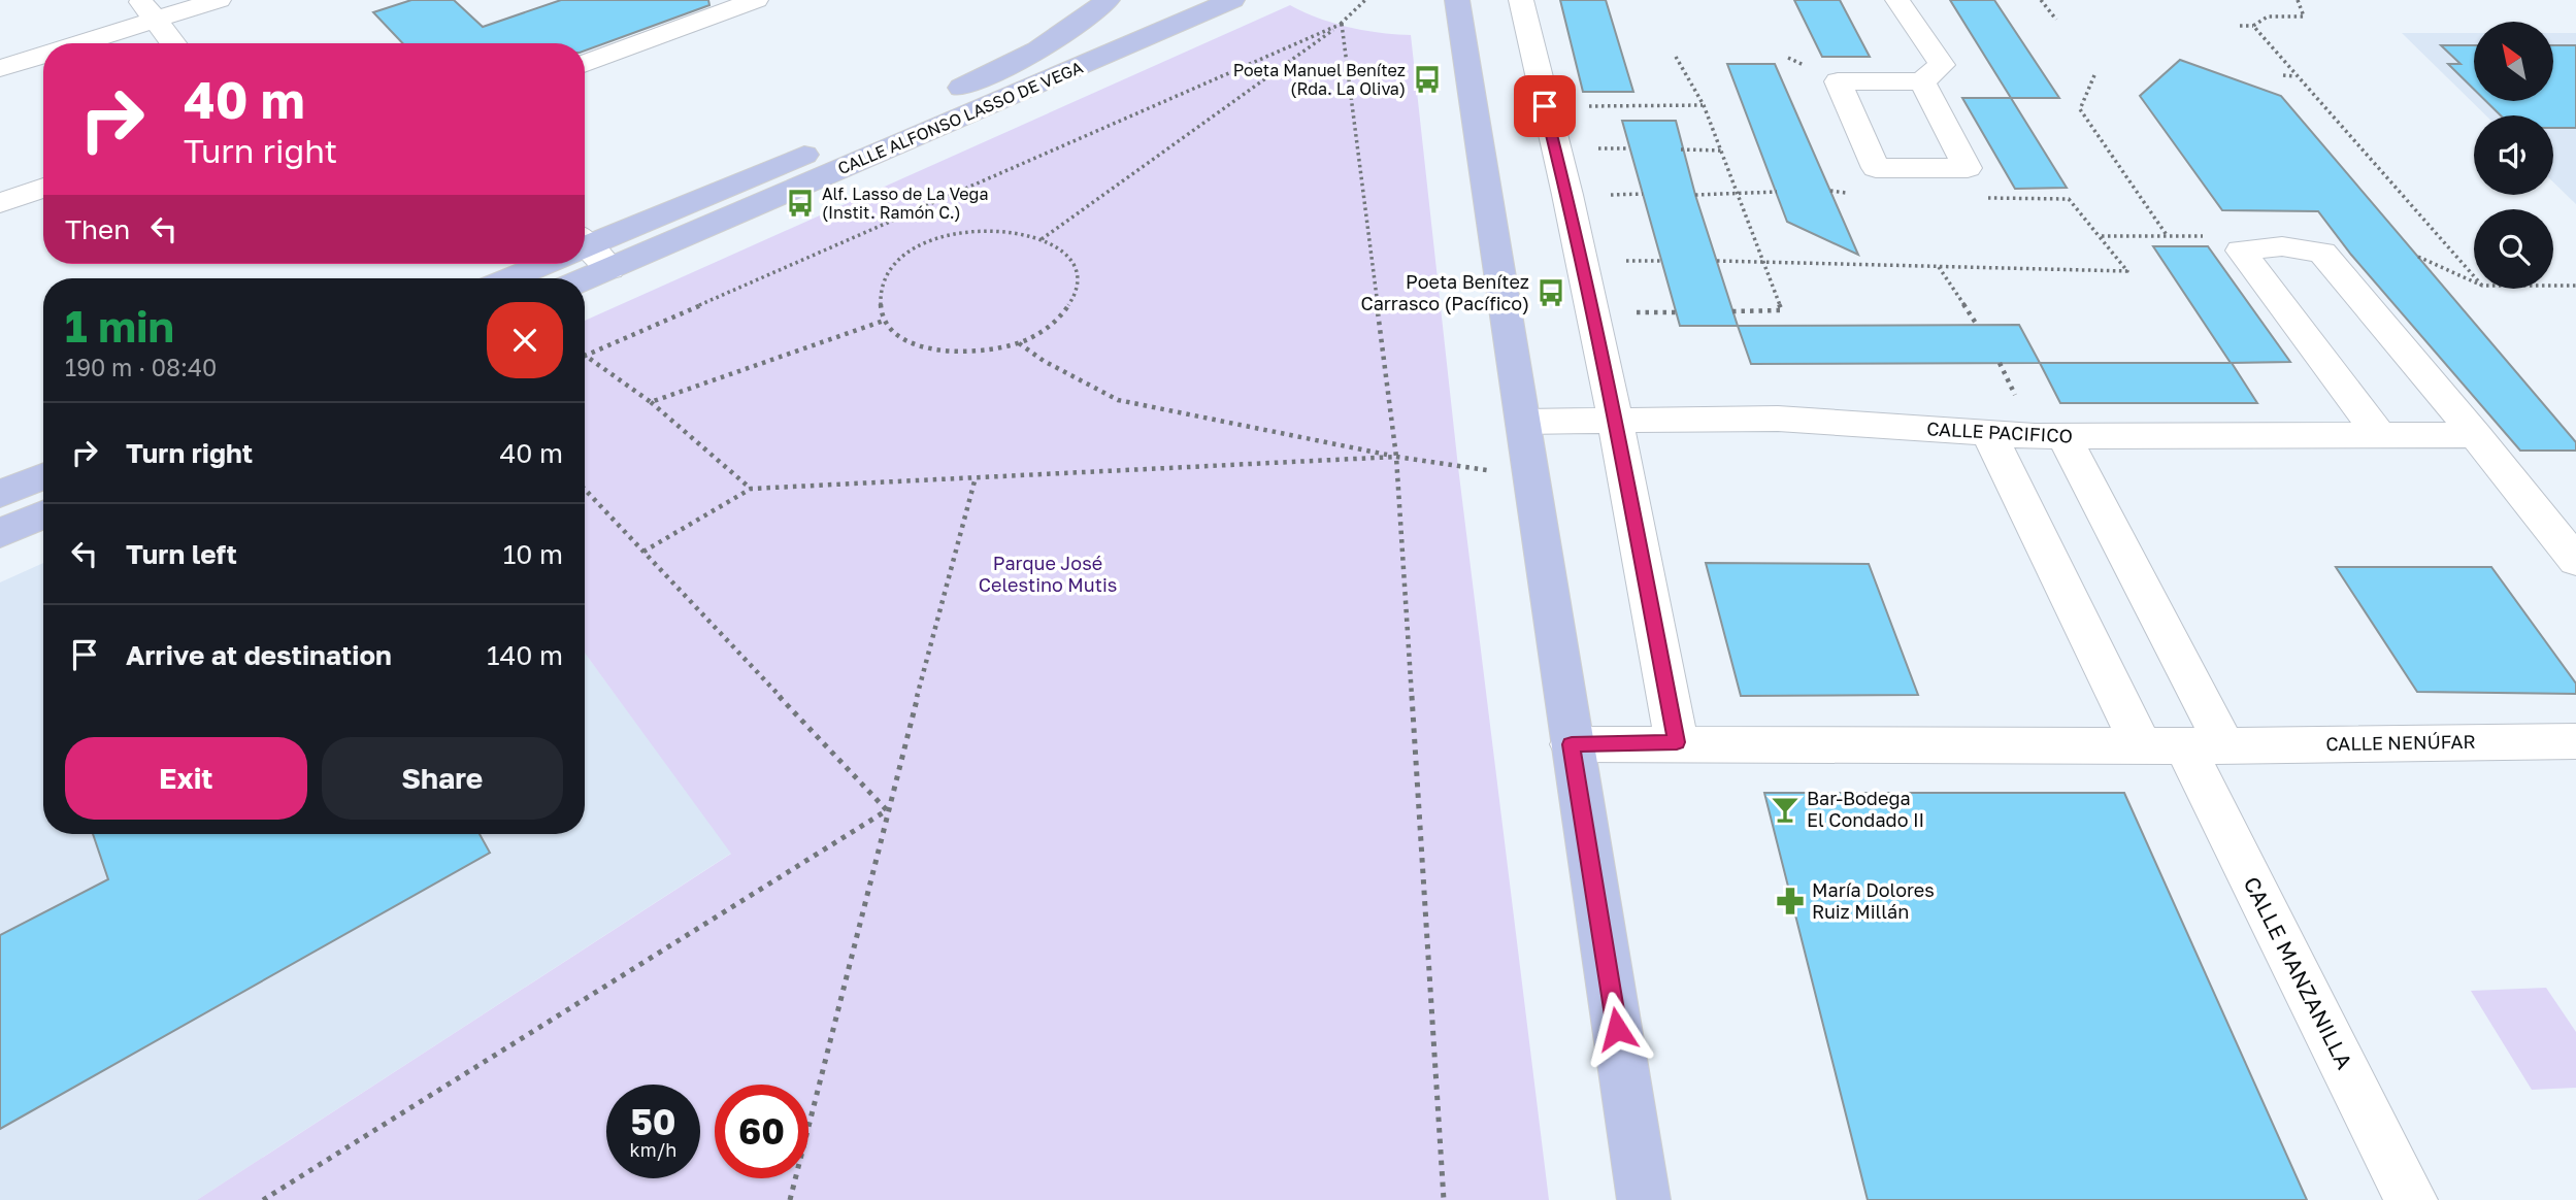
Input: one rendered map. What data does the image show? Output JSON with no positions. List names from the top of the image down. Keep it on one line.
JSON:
{"streets":{"main road":["CALLE ALFONSO LASSO DE VEGA"],"street":["CALLE PACIFICO","CALLE NENÚFAR","CALLE MANZANILLA"]},"crossings":[["CALLE PACIFICO","CALLE MANZANILLA"],["CALLE NENÚFAR","CALLE MANZANILLA"]],"parks":["Parque José Celestino Mutis"],"places":{"bus stop":["Poeta Manuel Benítez (Rda. La Oliva)","Alf. Lasso de La Vega (Instit. Ramón C.)","Poeta Benítez Carrasco (Pacífico)"],"bar":["Bar-Bodega El Condado II"],"pharmacy":["María Dolores Ruiz Millán"]},"north":"top left","page":{"turn":["40 m","Turn right"],"then":"Then","heading":["1 min","190 m · 08:40"],"list":[{"name":"Turn right","value":"40 m"},{"name":"Turn left","value":"10 m"},{"name":"Arrive at destination","value":"140 m"}],"buttons":["Exit","Share"],"speed":"50 km/h","limit":"60"}}
